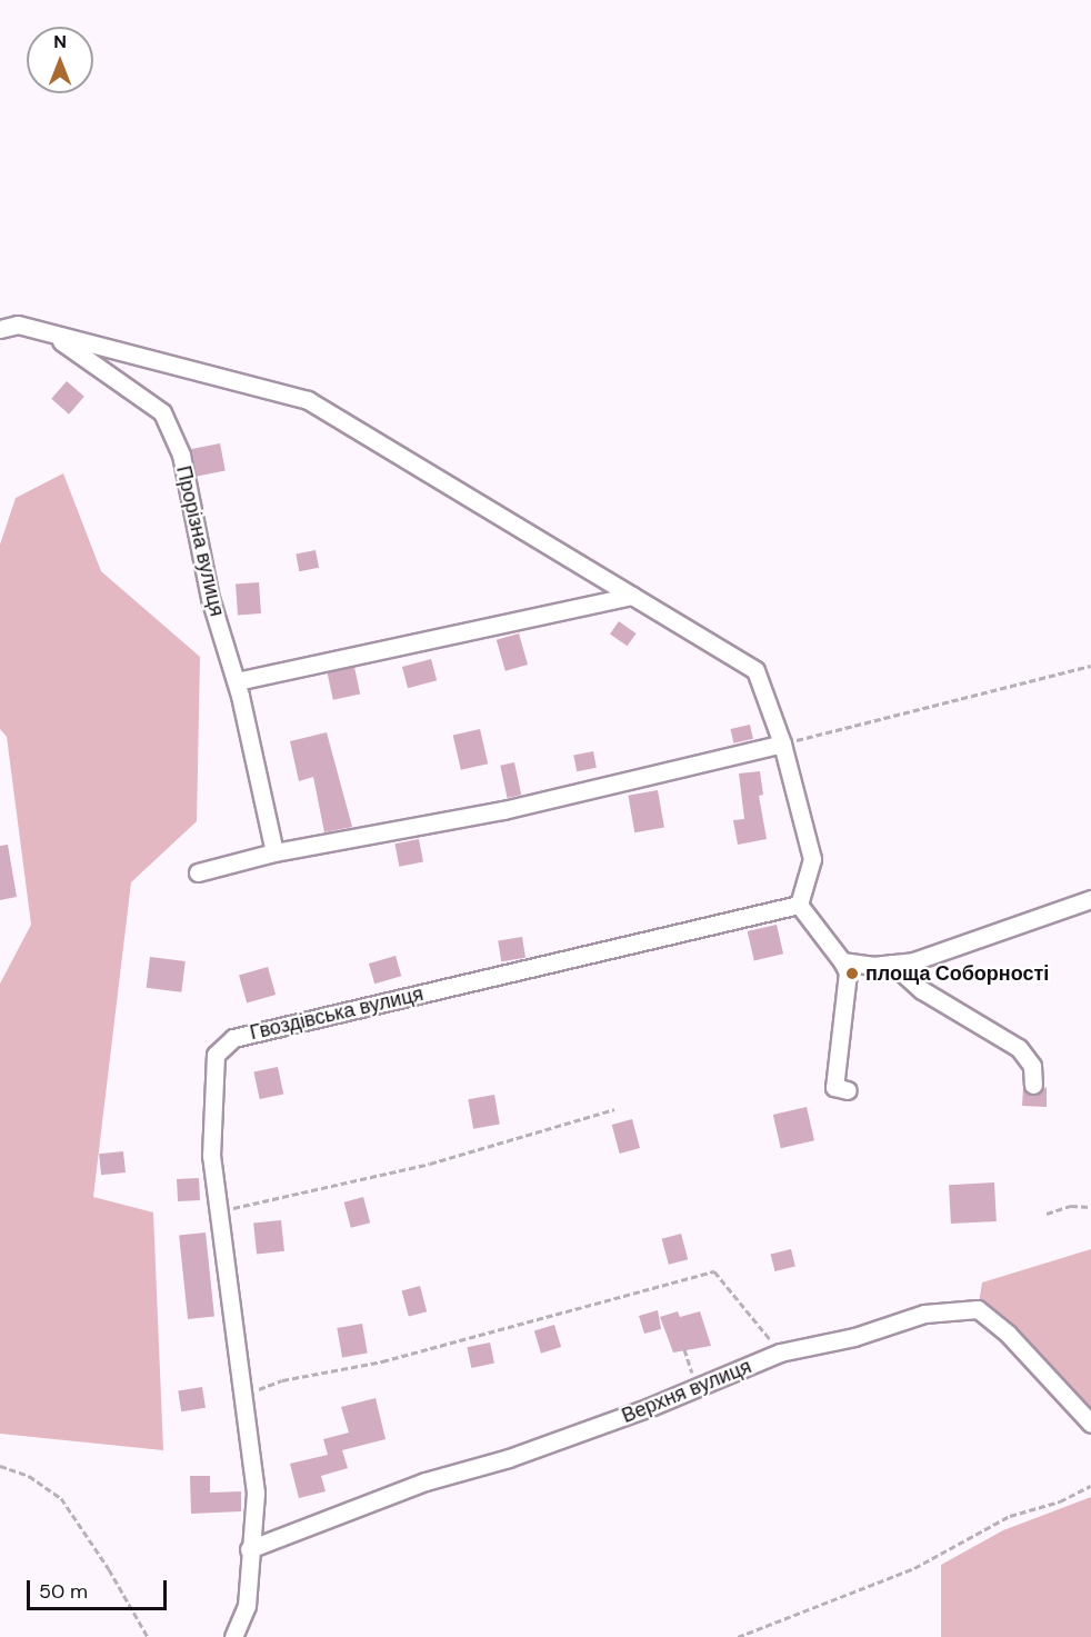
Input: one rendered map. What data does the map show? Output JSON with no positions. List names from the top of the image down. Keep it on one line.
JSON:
{"streets":{"street":["Прорізна вулиця","Гвоздівська вулиця","Верхня вулиця"]},"crossings":[["Гвоздівська вулиця","Верхня вулиця"]],"places":["площа Соборності"],"scale_bar":"50 m","north":"top"}
